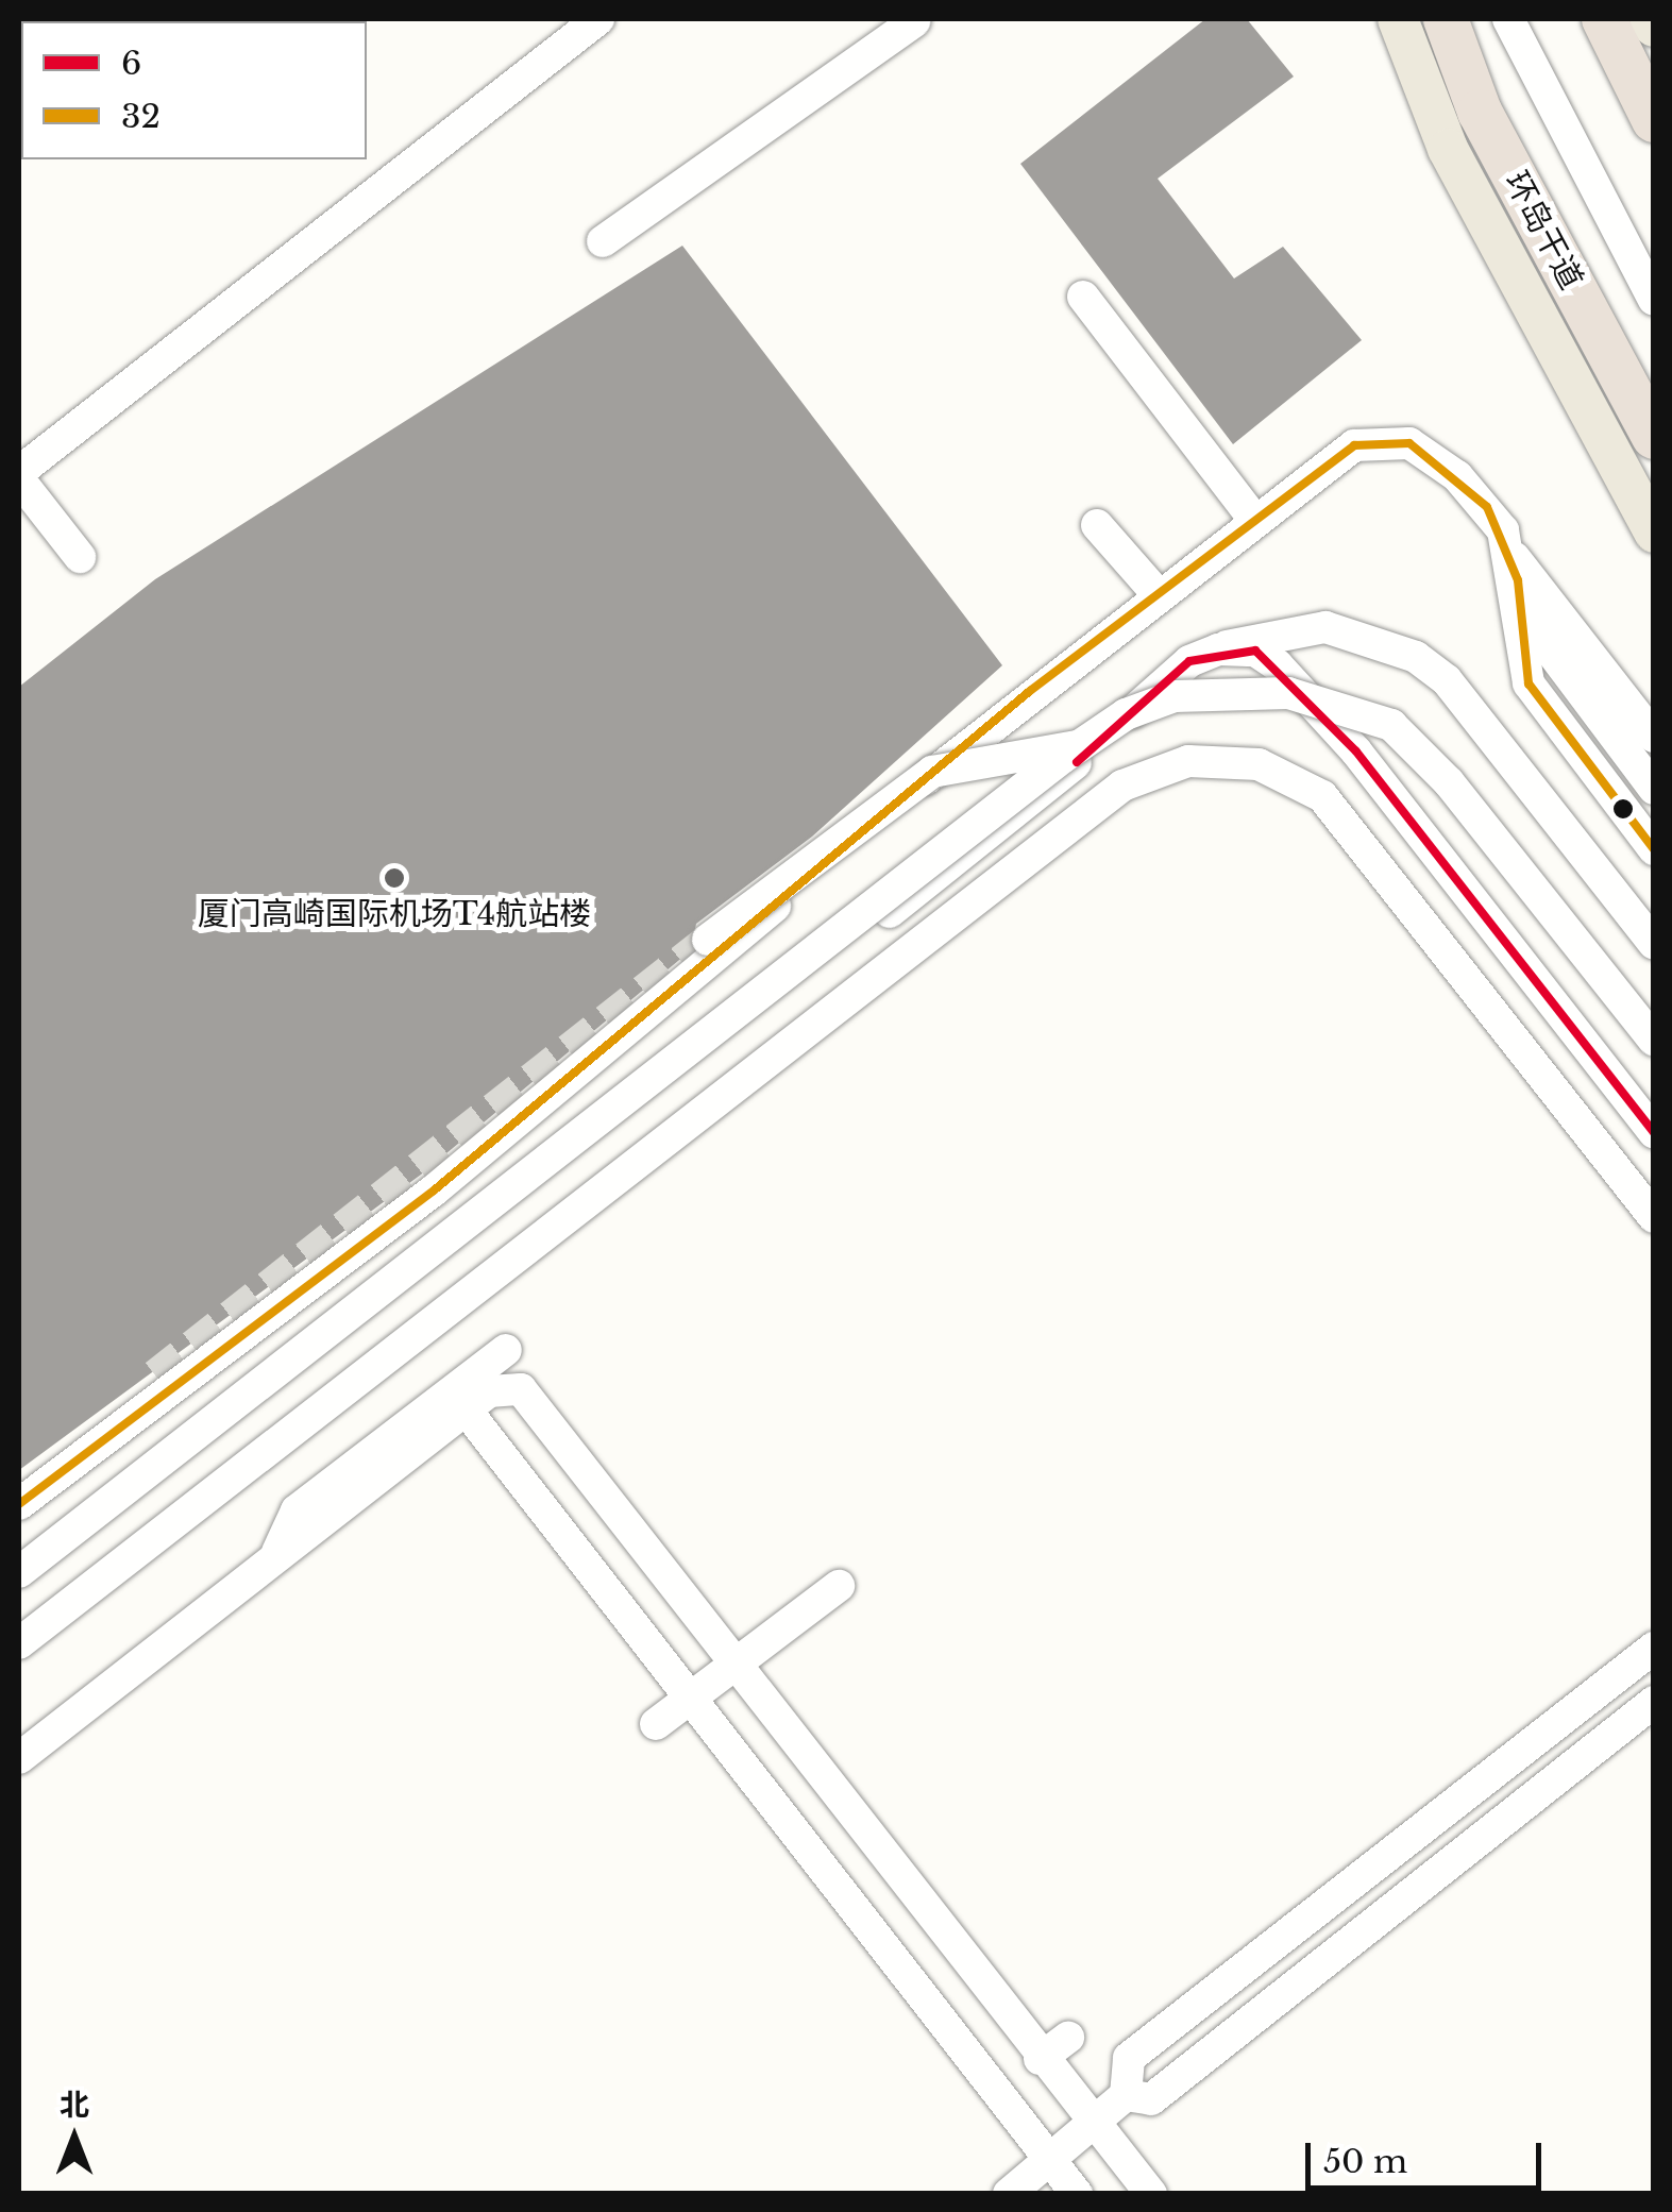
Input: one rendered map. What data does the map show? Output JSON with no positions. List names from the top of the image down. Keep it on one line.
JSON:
{"streets":{"highway":["环岛干道"]},"places":["厦门高崎国际机场T4航站楼"],"lines":["transit line 32","transit line 6"],"legend":["6","32"],"scale_bar":"50 m","north":"top"}
